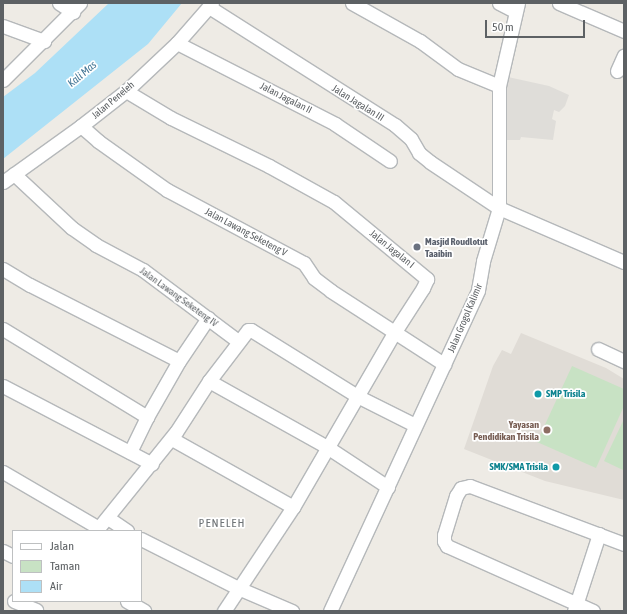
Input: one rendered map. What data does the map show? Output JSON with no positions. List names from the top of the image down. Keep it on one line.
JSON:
{"streets":{"street":["Jalan Jagalan II","Jalan Peneleh","Jalan Jagalan III","Jalan Lawang Seketeng V","Jalan Jagalan I","Jalan Lawang Seketeng IV","Jalan Grogol Kalimir"]},"crossings":[["Jalan Jagalan II","Jalan Peneleh"],["Jalan Peneleh","Jalan Jagalan III"],["Jalan Peneleh","Jalan Lawang Seketeng V"],["Jalan Peneleh","Jalan Jagalan I"],["Jalan Peneleh","Jalan Lawang Seketeng IV"],["Jalan Jagalan III","Jalan Grogol Kalimir"],["Jalan Lawang Seketeng V","Jalan Jagalan I"],["Jalan Lawang Seketeng V","Jalan Grogol Kalimir"]],"districts":["PENELEH"],"water":["Kali Mas"],"places":["Masjid Roudlotut Taaibin","SMP Trisila","Yayasan Pendidikan Trisila","SMK/SMA Trisila"],"legend":["Jalan","Taman","Air"],"scale_bar":"50 m"}
